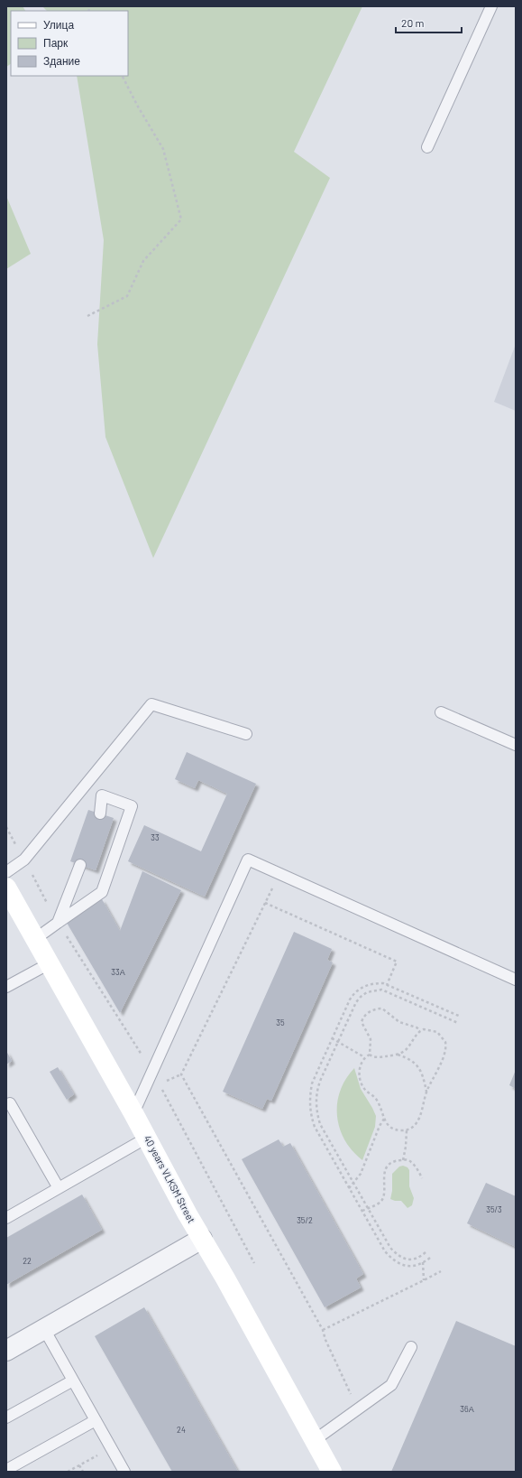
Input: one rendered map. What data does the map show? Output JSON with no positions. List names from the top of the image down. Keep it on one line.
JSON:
{"streets":{"main road":["40 years VLKSM Street"]},"house_numbers":["33","33А","35","35/3","35/2","22","36А","24"],"legend":["Улица","Парк","Здание"],"scale_bar":"20 m"}
